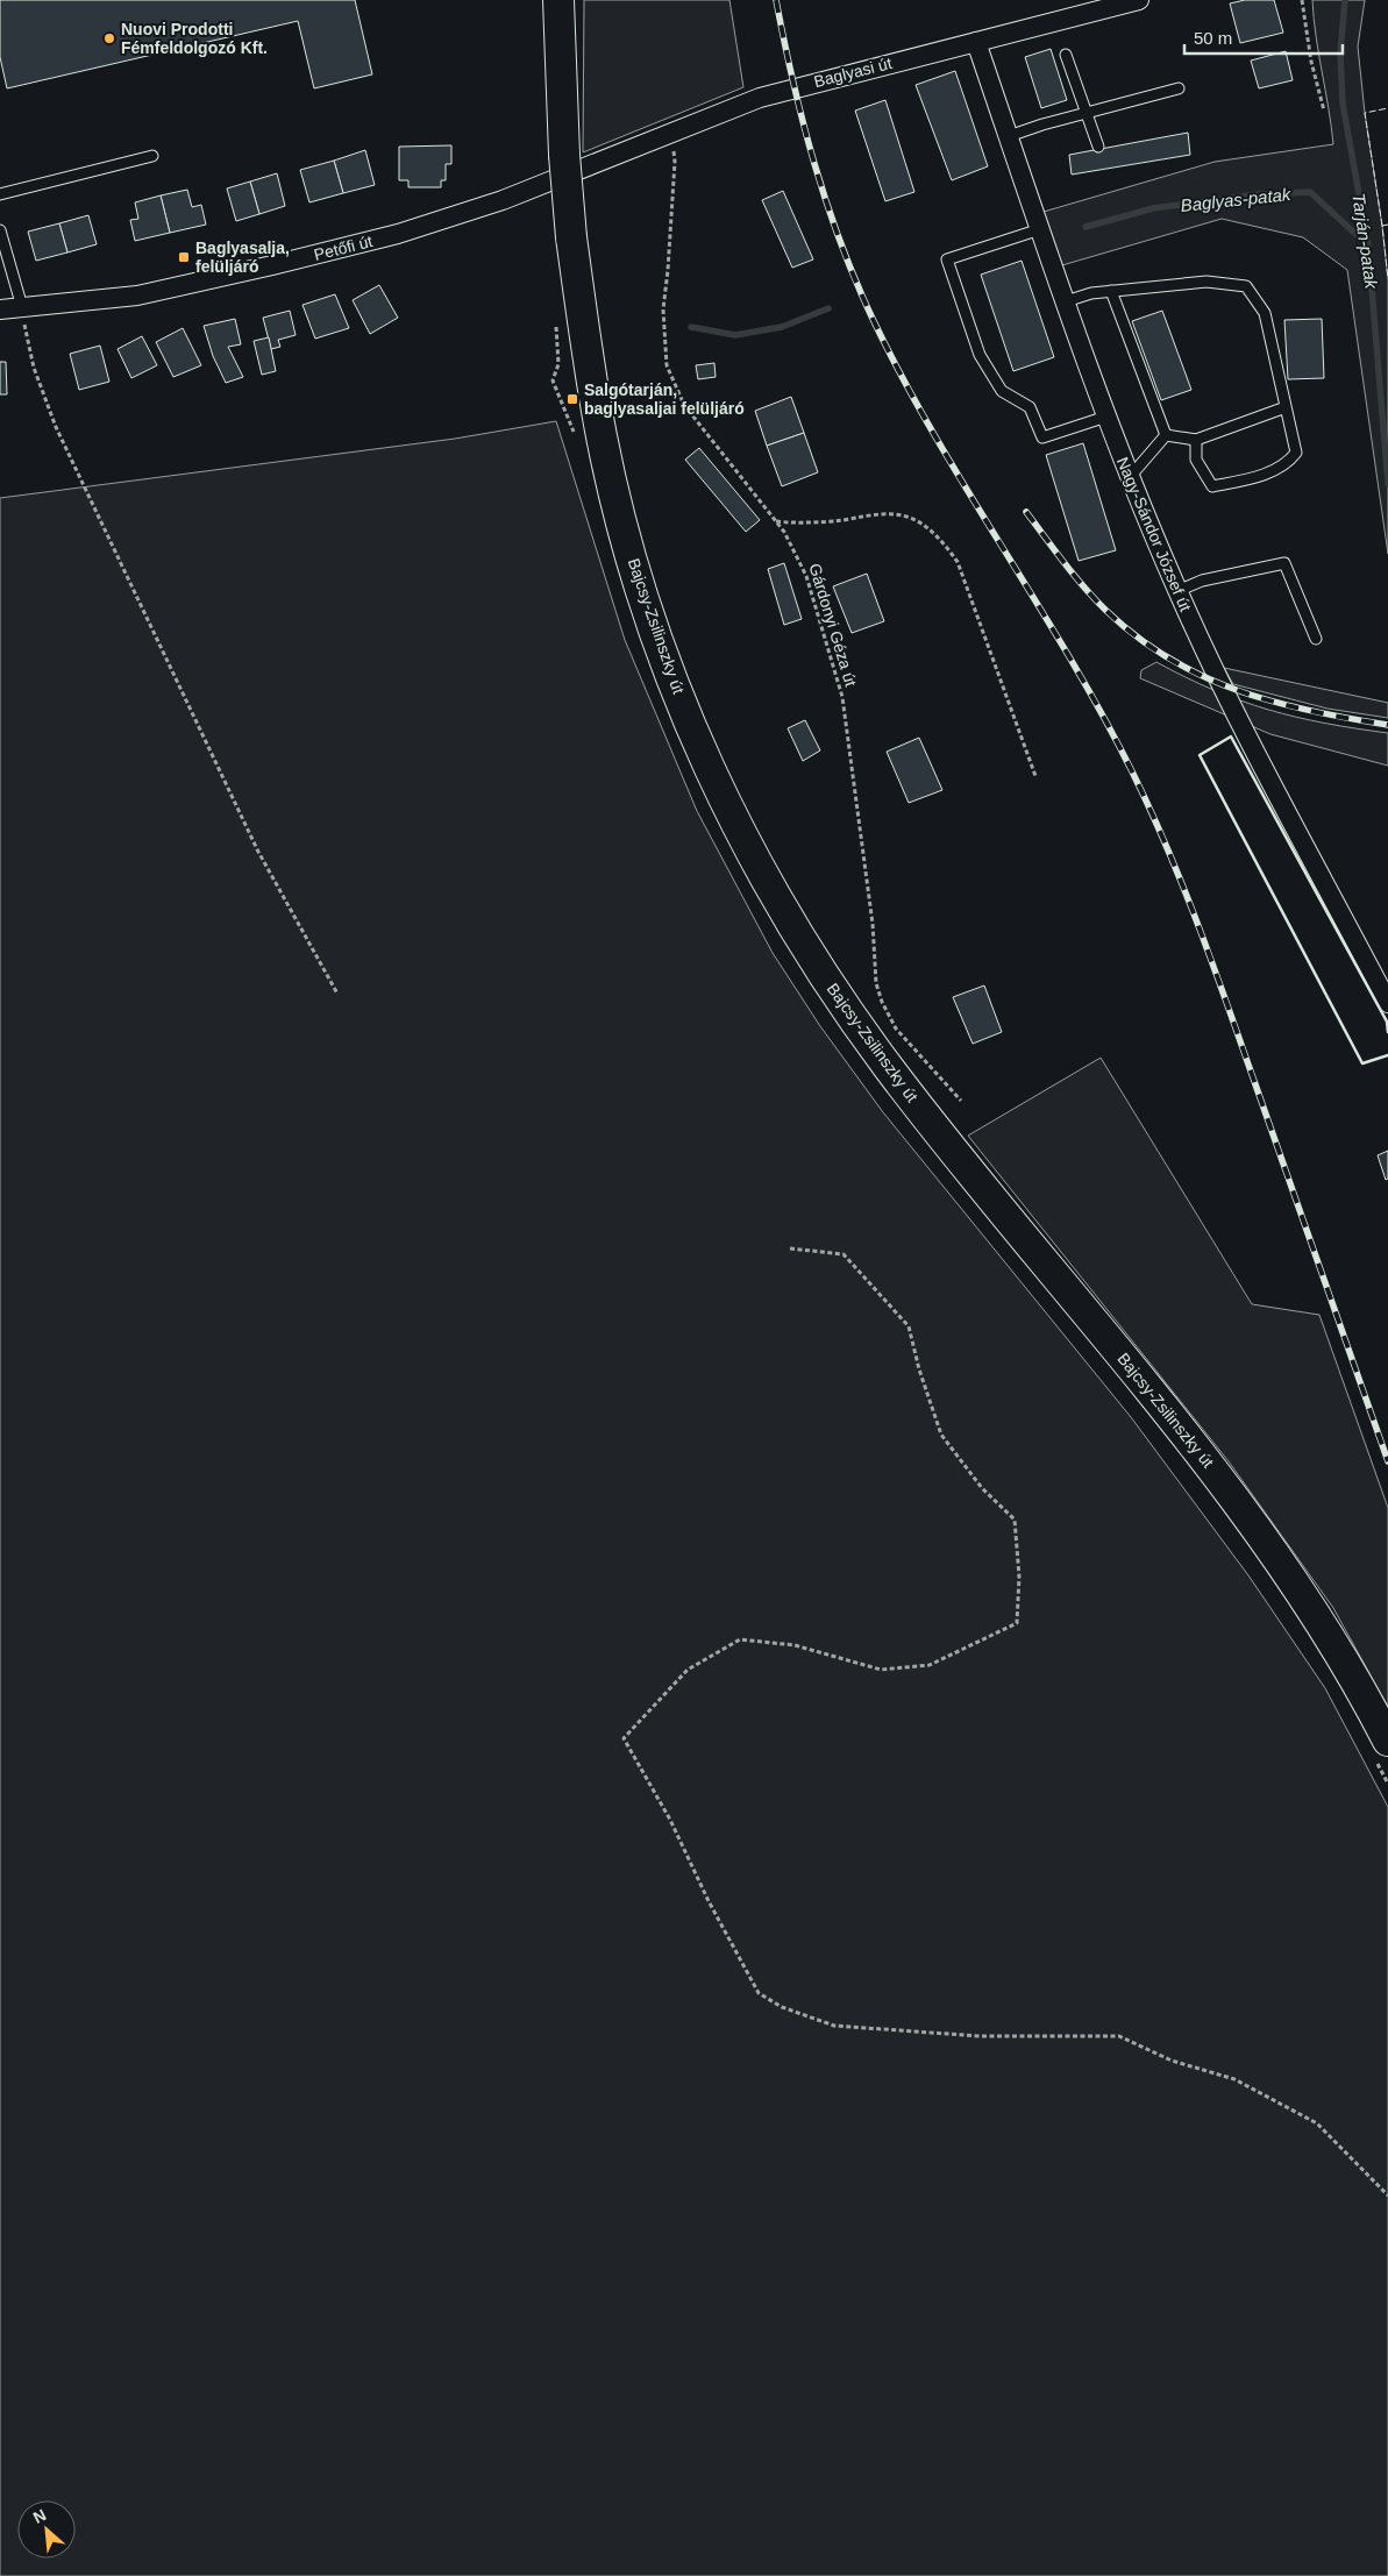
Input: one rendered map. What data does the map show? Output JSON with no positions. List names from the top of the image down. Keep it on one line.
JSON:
{"streets":{"main road":["Bajcsy-Zsilinszky út"],"street":["Baglyasi út","Petőfi út","Nagy-Sándor József út"],"path":["Gárdonyi Géza út"]},"crossings":[["Baglyasi út","Petőfi út"],["Baglyasi út","Nagy-Sándor József út"],["Baglyasi út","Gárdonyi Géza út"],["Baglyasi út","Bajcsy-Zsilinszky út"],["Petőfi út","Bajcsy-Zsilinszky út"]],"water":["Baglyas-patak","Tarján-patak"],"places":{"other":["Nuovi Prodotti Fémfeldolgozó Kft."],"transit":["Baglyasalja, felüljáró","Salgótarján, baglyasaljai felüljáró"]},"scale_bar":"50 m","north":"top left"}
